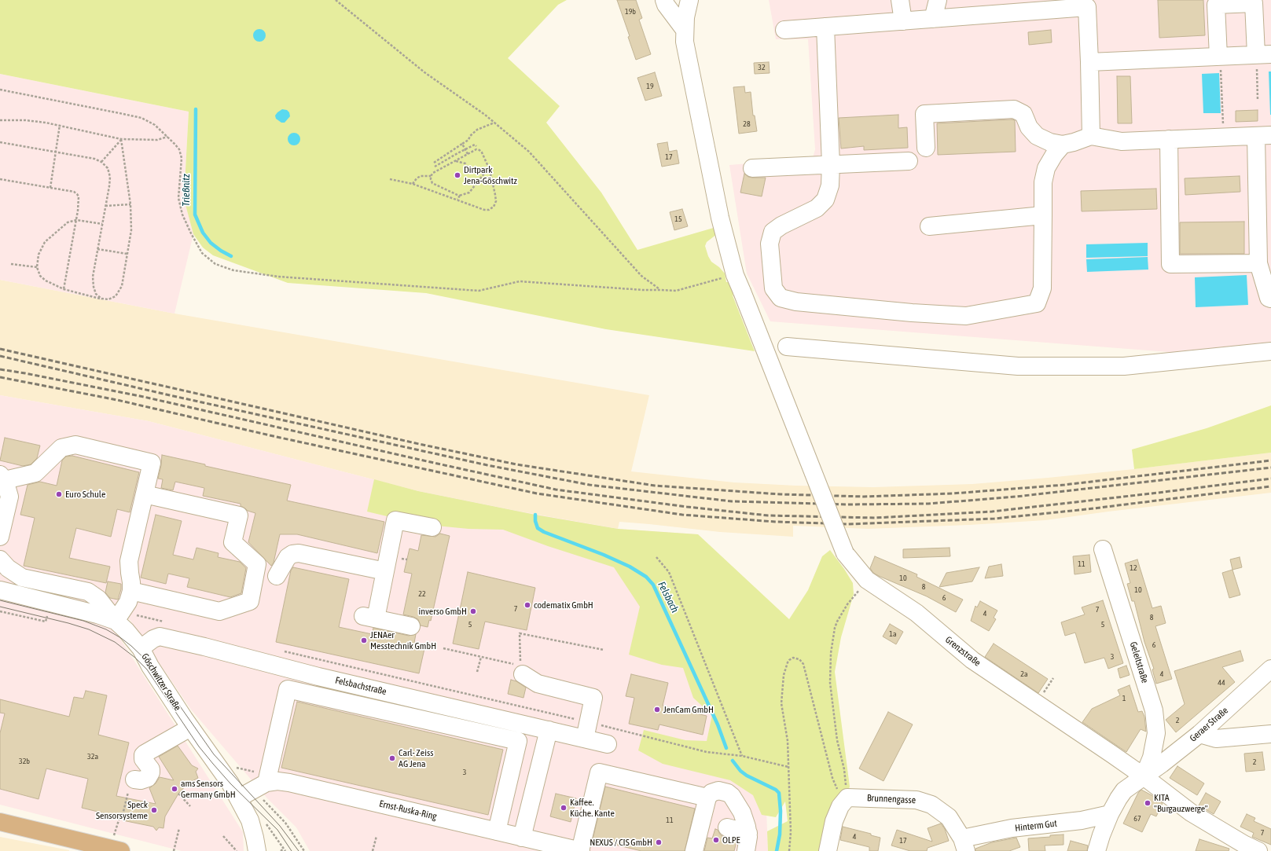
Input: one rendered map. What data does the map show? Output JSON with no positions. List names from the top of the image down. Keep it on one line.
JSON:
{"streets":{"street":["Grenzstraße","Geleitstraße","Göschwitzer Straße","Felsbachstraße","Geraer Straße","Brunnengasse","Ernst-Ruska-Ring","Hinterm Gut"]},"crossings":[["Grenzstraße","Geleitstraße"],["Grenzstraße","Geraer Straße"],["Geleitstraße","Geraer Straße"],["Göschwitzer Straße","Felsbachstraße"],["Göschwitzer Straße","Ernst-Ruska-Ring"],["Geraer Straße","Hinterm Gut"],["Brunnengasse","Hinterm Gut"]],"water":["Trießnitz","Felsbach"],"places":["Dirtpark Jena-Göschwitz","Euro Schule","codematix GmbH","inverso GmbH","JENAer Messtechnik GmbH","JenCam GmbH","Carl- Zeiss AG Jena","ams Sensors Germany GmbH","KITA \"Burgauzwerge\"","Kaffee. Küche. Kante","Speck Sensorsysteme","OLPE","NEXUS / CIS GmbH"],"house_numbers":["19b","32","19","28","17","15","11","12","10","8","10","22","6","7","7","4","8","5","5","1a","6","3","2a","4","44","1","2","32a","32b","2","3","67","11","7","4","17"]}
